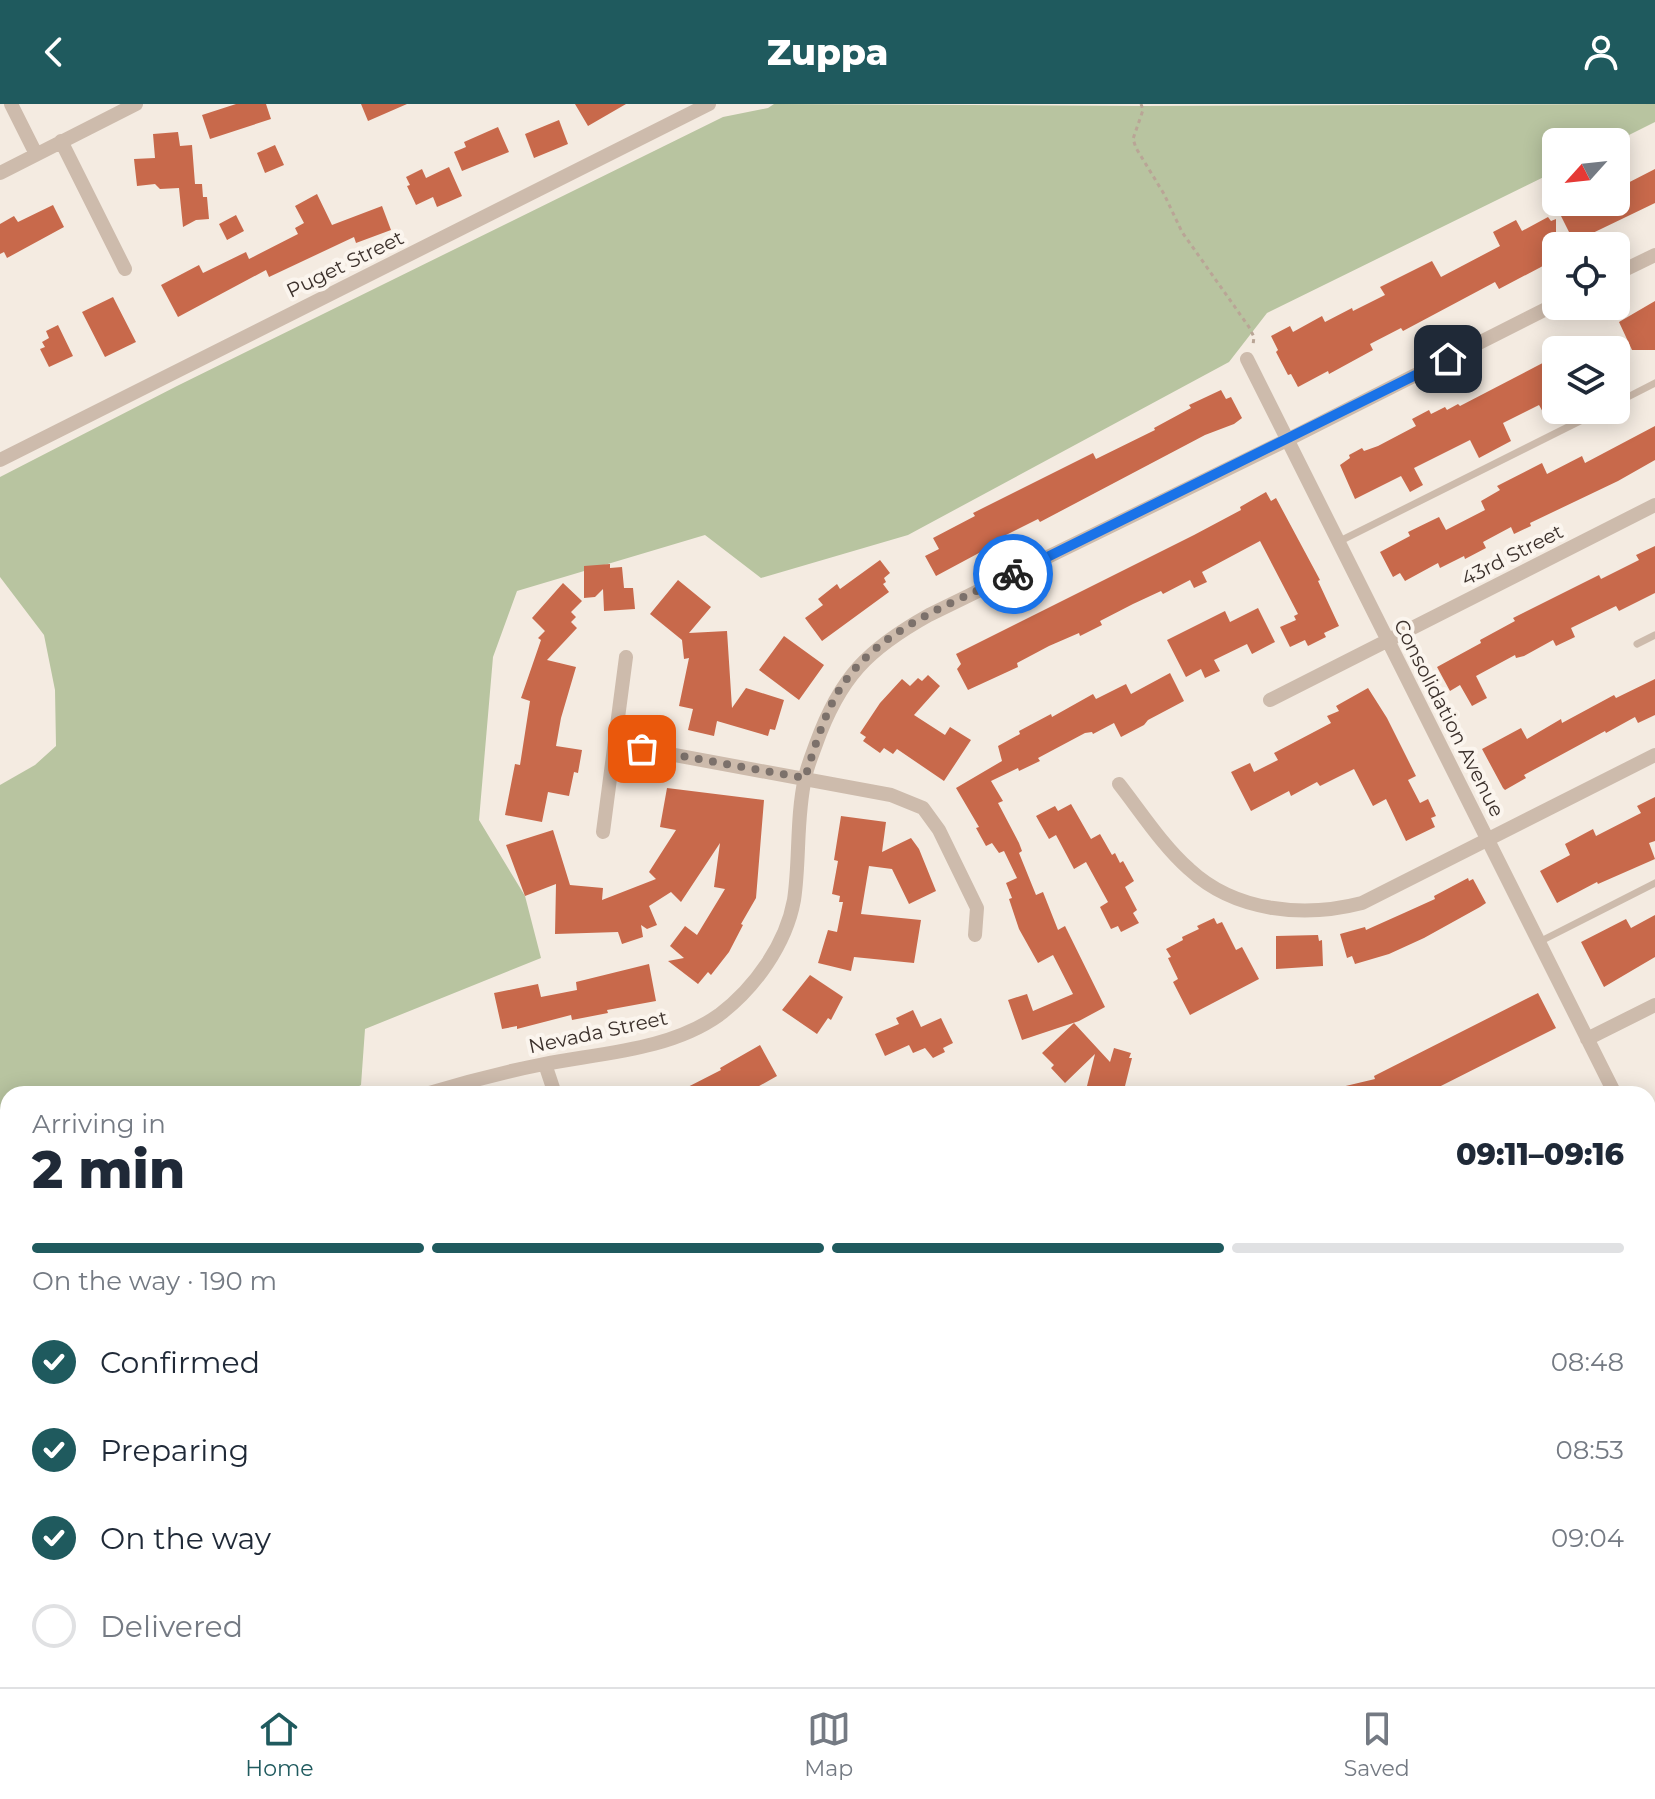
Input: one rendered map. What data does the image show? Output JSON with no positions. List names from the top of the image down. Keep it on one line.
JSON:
{"streets":{"street":["Puget Street","43rd Street","Consolidation Avenue","Nevada Street"]},"crossings":[["43rd Street","Consolidation Avenue"],["Consolidation Avenue","Nevada Street"]],"north":"bottom left","page":{"header":"Zuppa","heading":["2 min","Arriving in","09:11–09:16"],"bar":"On the way · 190 m","list":[["Confirmed","08:48"],["Preparing","08:53"],["On the way","09:04"],"Delivered"],"tabs":["Home","Map","Saved"]}}
